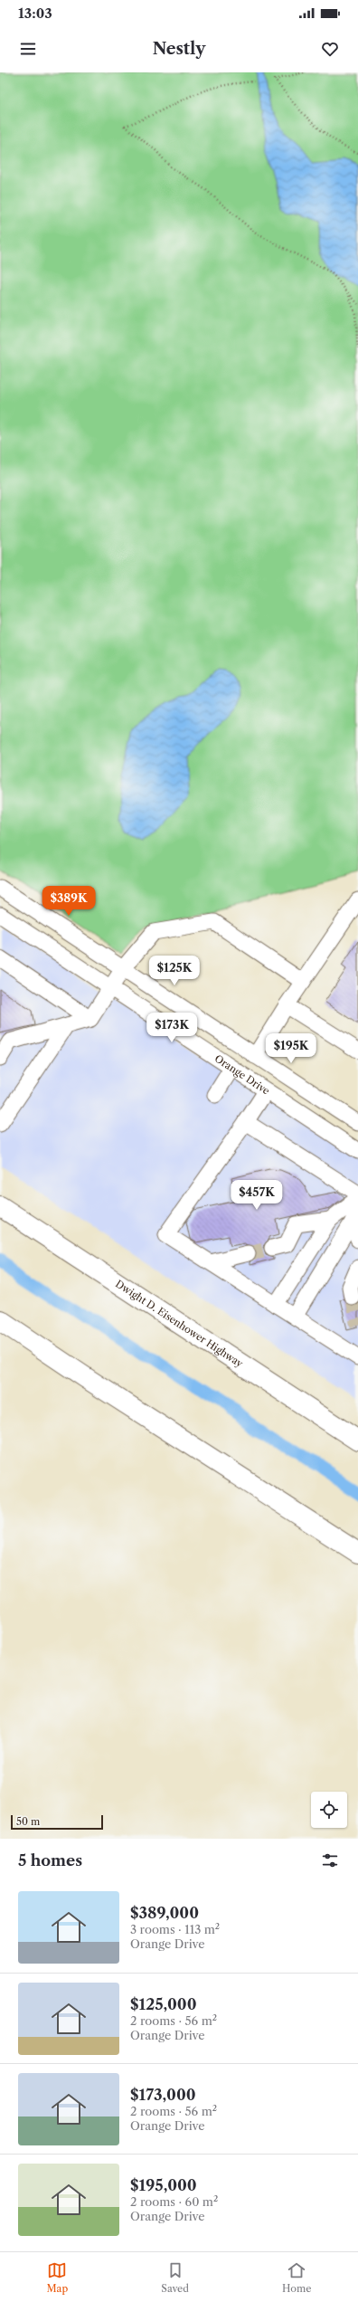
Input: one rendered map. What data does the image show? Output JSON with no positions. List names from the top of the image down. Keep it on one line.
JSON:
{"streets":{"highway":["Dwight D. Eisenhower Highway"],"street":["Orange Drive"]},"scale_bar":"50 m","page":{"status":"13:03","header":"Nestly","price":["$389K","$125K","$173K","$195K","$457K"],"scale":"50 m","heading":"5 homes","list":[{"name":"$389,000","note":"3 rooms · 113 m² · Orange Drive"},{"name":"$125,000","note":"2 rooms · 56 m² · Orange Drive"},{"name":"$173,000","note":"2 rooms · 56 m² · Orange Drive"},{"name":"$195,000","note":"2 rooms · 60 m² · Orange Drive"}],"tabs":["Map","Saved","Home"]}}
